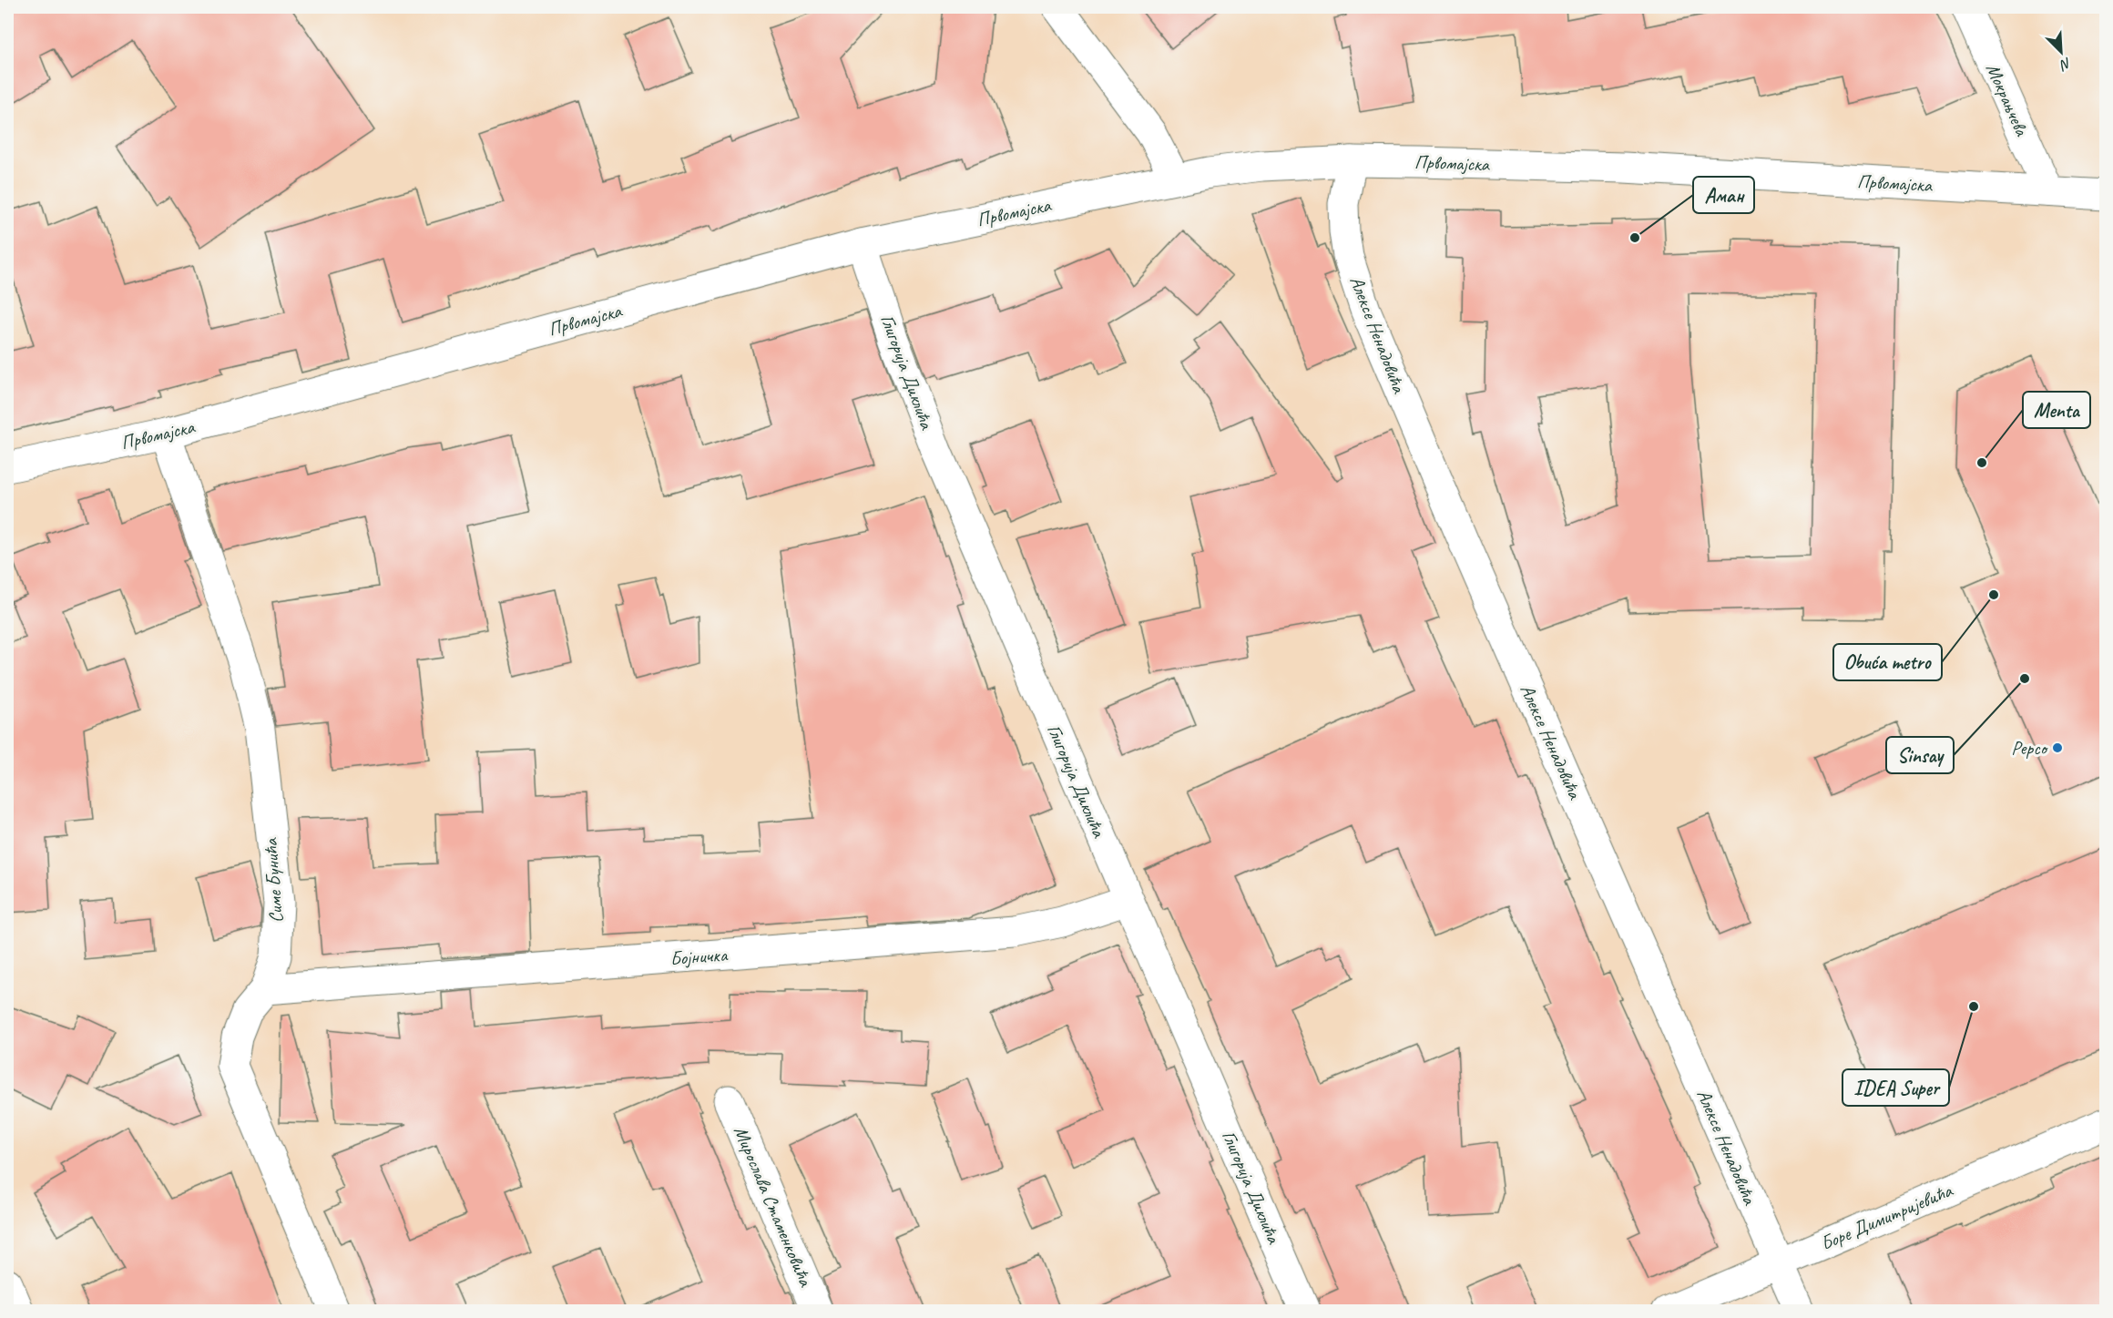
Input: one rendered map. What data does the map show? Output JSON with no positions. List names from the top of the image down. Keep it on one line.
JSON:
{"streets":{"street":["Мокрањчева","Првомајска","Алексе Ненадовића","Глигорија Диклића","Симе Бунића","Бојничка","Мирослава Стаменковића","Боре Димитријевића"]},"crossings":[["Мокрањчева","Првомајска"],["Првомајска","Алексе Ненадовића"],["Првомајска","Глигорија Диклића"],["Првомајска","Симе Бунића"],["Алексе Ненадовића","Боре Димитријевића"],["Глигорија Диклића","Бојничка"],["Симе Бунића","Бојничка"]],"places":["Аман","Menta","Obuća metro","Sinsay","Pepco","IDEA Super"],"north":"bottom right"}
